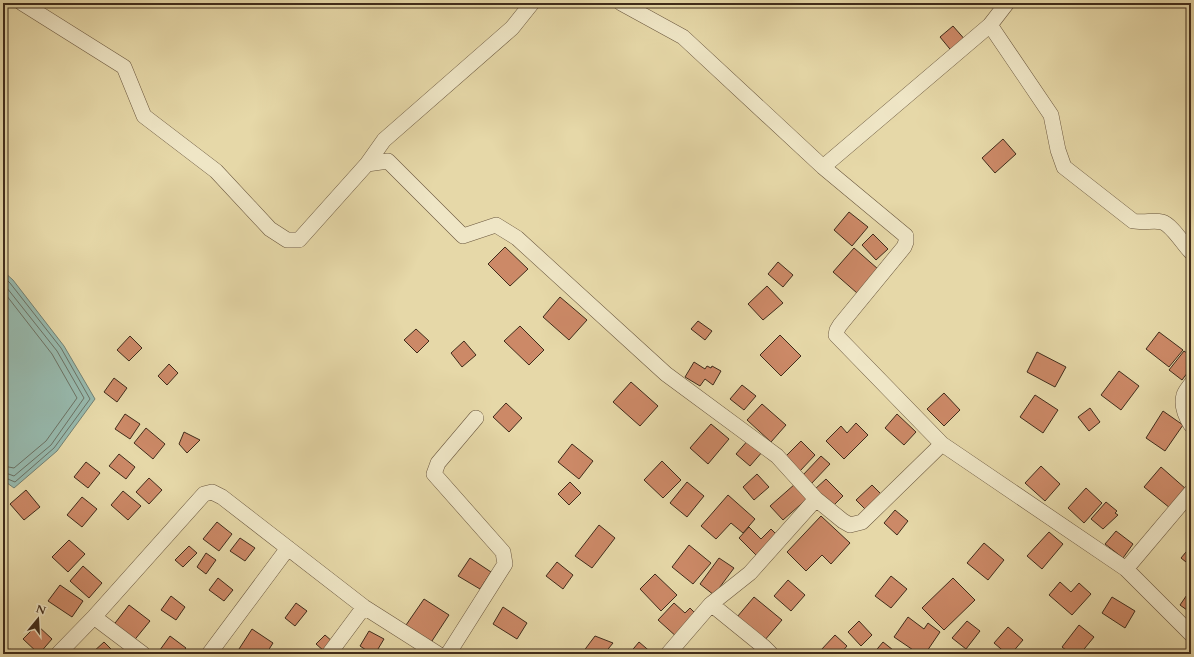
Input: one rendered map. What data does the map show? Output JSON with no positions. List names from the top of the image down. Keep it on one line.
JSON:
{"north":"top"}
